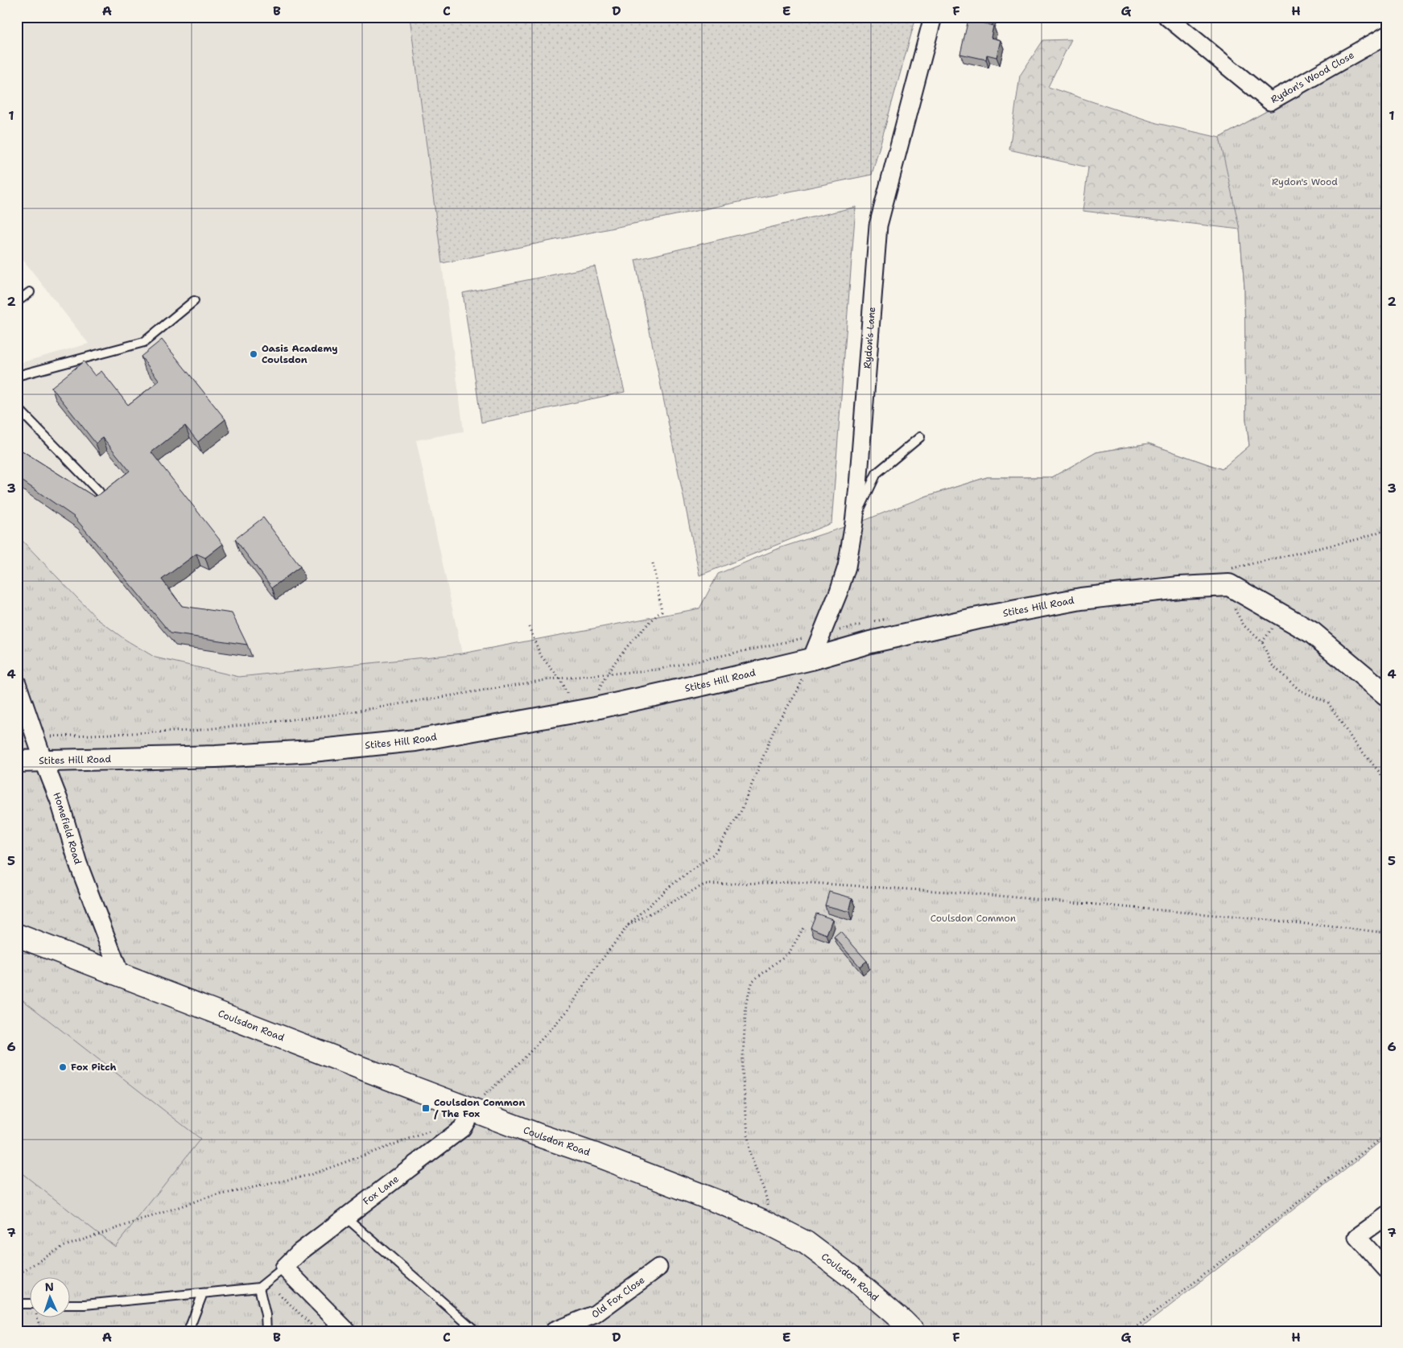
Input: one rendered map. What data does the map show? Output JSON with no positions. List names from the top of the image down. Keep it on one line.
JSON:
{"streets":{"main road":["Coulsdon Road"],"street":["Rydon's Wood Close","Rydon's Lane","Stites Hill Road","Homefield Road","Fox Lane","Old Fox Close"]},"crossings":[["Rydon's Lane","Stites Hill Road"],["Stites Hill Road","Homefield Road"],["Homefield Road","Coulsdon Road"],["Coulsdon Road","Fox Lane"]],"parks":["Rydon's Wood","Coulsdon Common"],"places":{"other":["Oasis Academy Coulsdon","Fox Pitch"],"transit":["Coulsdon Common / The Fox"]},"north":"top","grid":{"columns":["A","B","C","D","E","F","G","H"],"rows":["1","2","3","4","5","6","7"]}}
